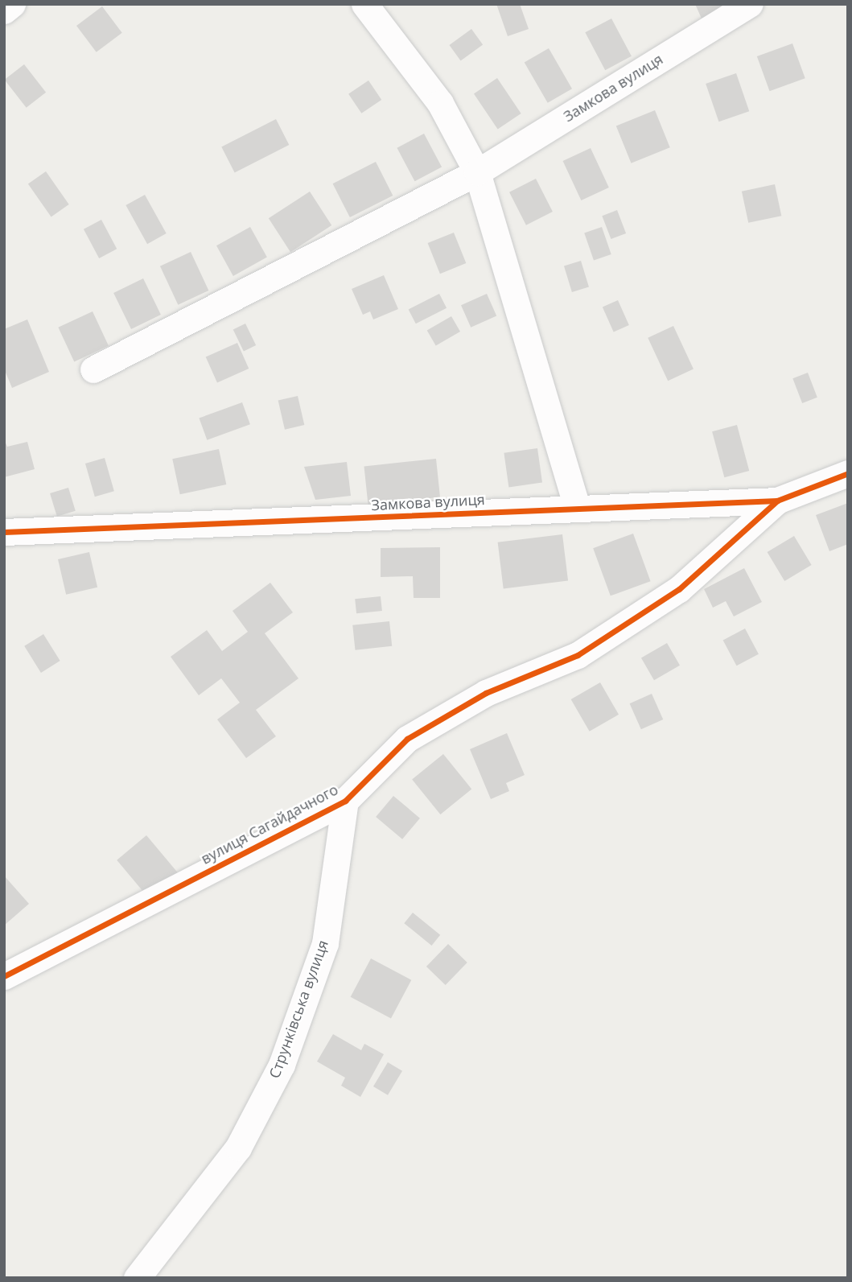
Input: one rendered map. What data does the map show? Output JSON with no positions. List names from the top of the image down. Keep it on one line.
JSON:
{"streets":{"street":["Замкова вулиця","вулиця Сагайдачного","Струнківська вулиця"]},"crossings":[["Замкова вулиця","вулиця Сагайдачного"],["вулиця Сагайдачного","Струнківська вулиця"]]}
